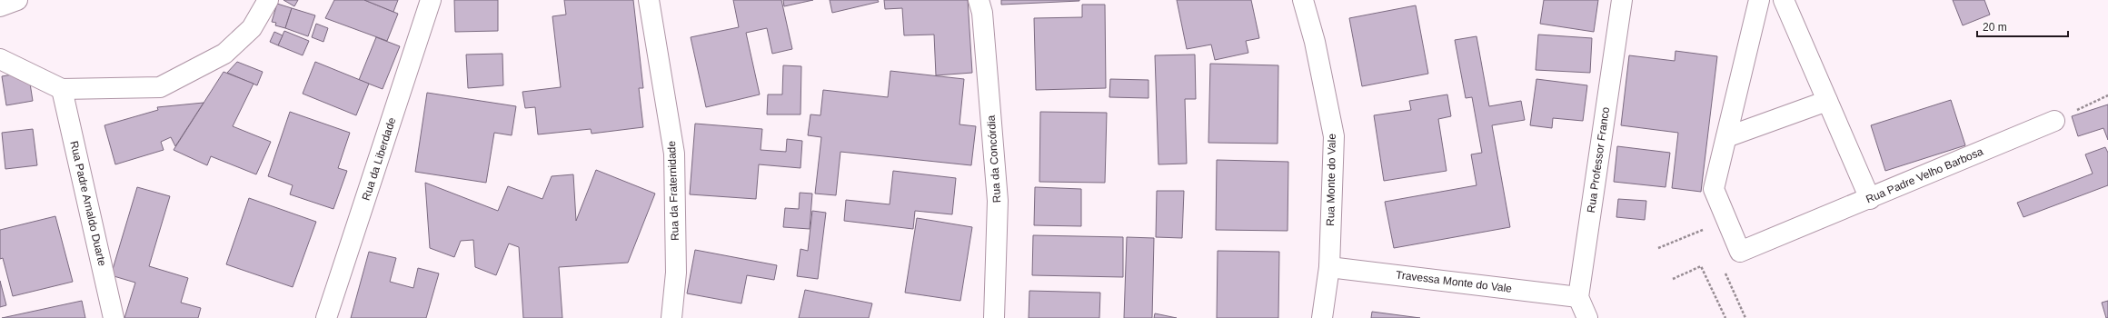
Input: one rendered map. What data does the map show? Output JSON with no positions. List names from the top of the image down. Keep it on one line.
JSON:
{"streets":{"street":["Rua da Liberdade","Rua da Concórdia","Rua Professor Franco","Rua Padre Velho Barbosa","Rua Monte do Vale","Rua da Fraternidade","Rua Padre Arnaldo Duarte","Travessa Monte do Vale"]},"crossings":[["Rua Professor Franco","Travessa Monte do Vale"],["Rua Monte do Vale","Travessa Monte do Vale"]],"scale_bar":"20 m"}
